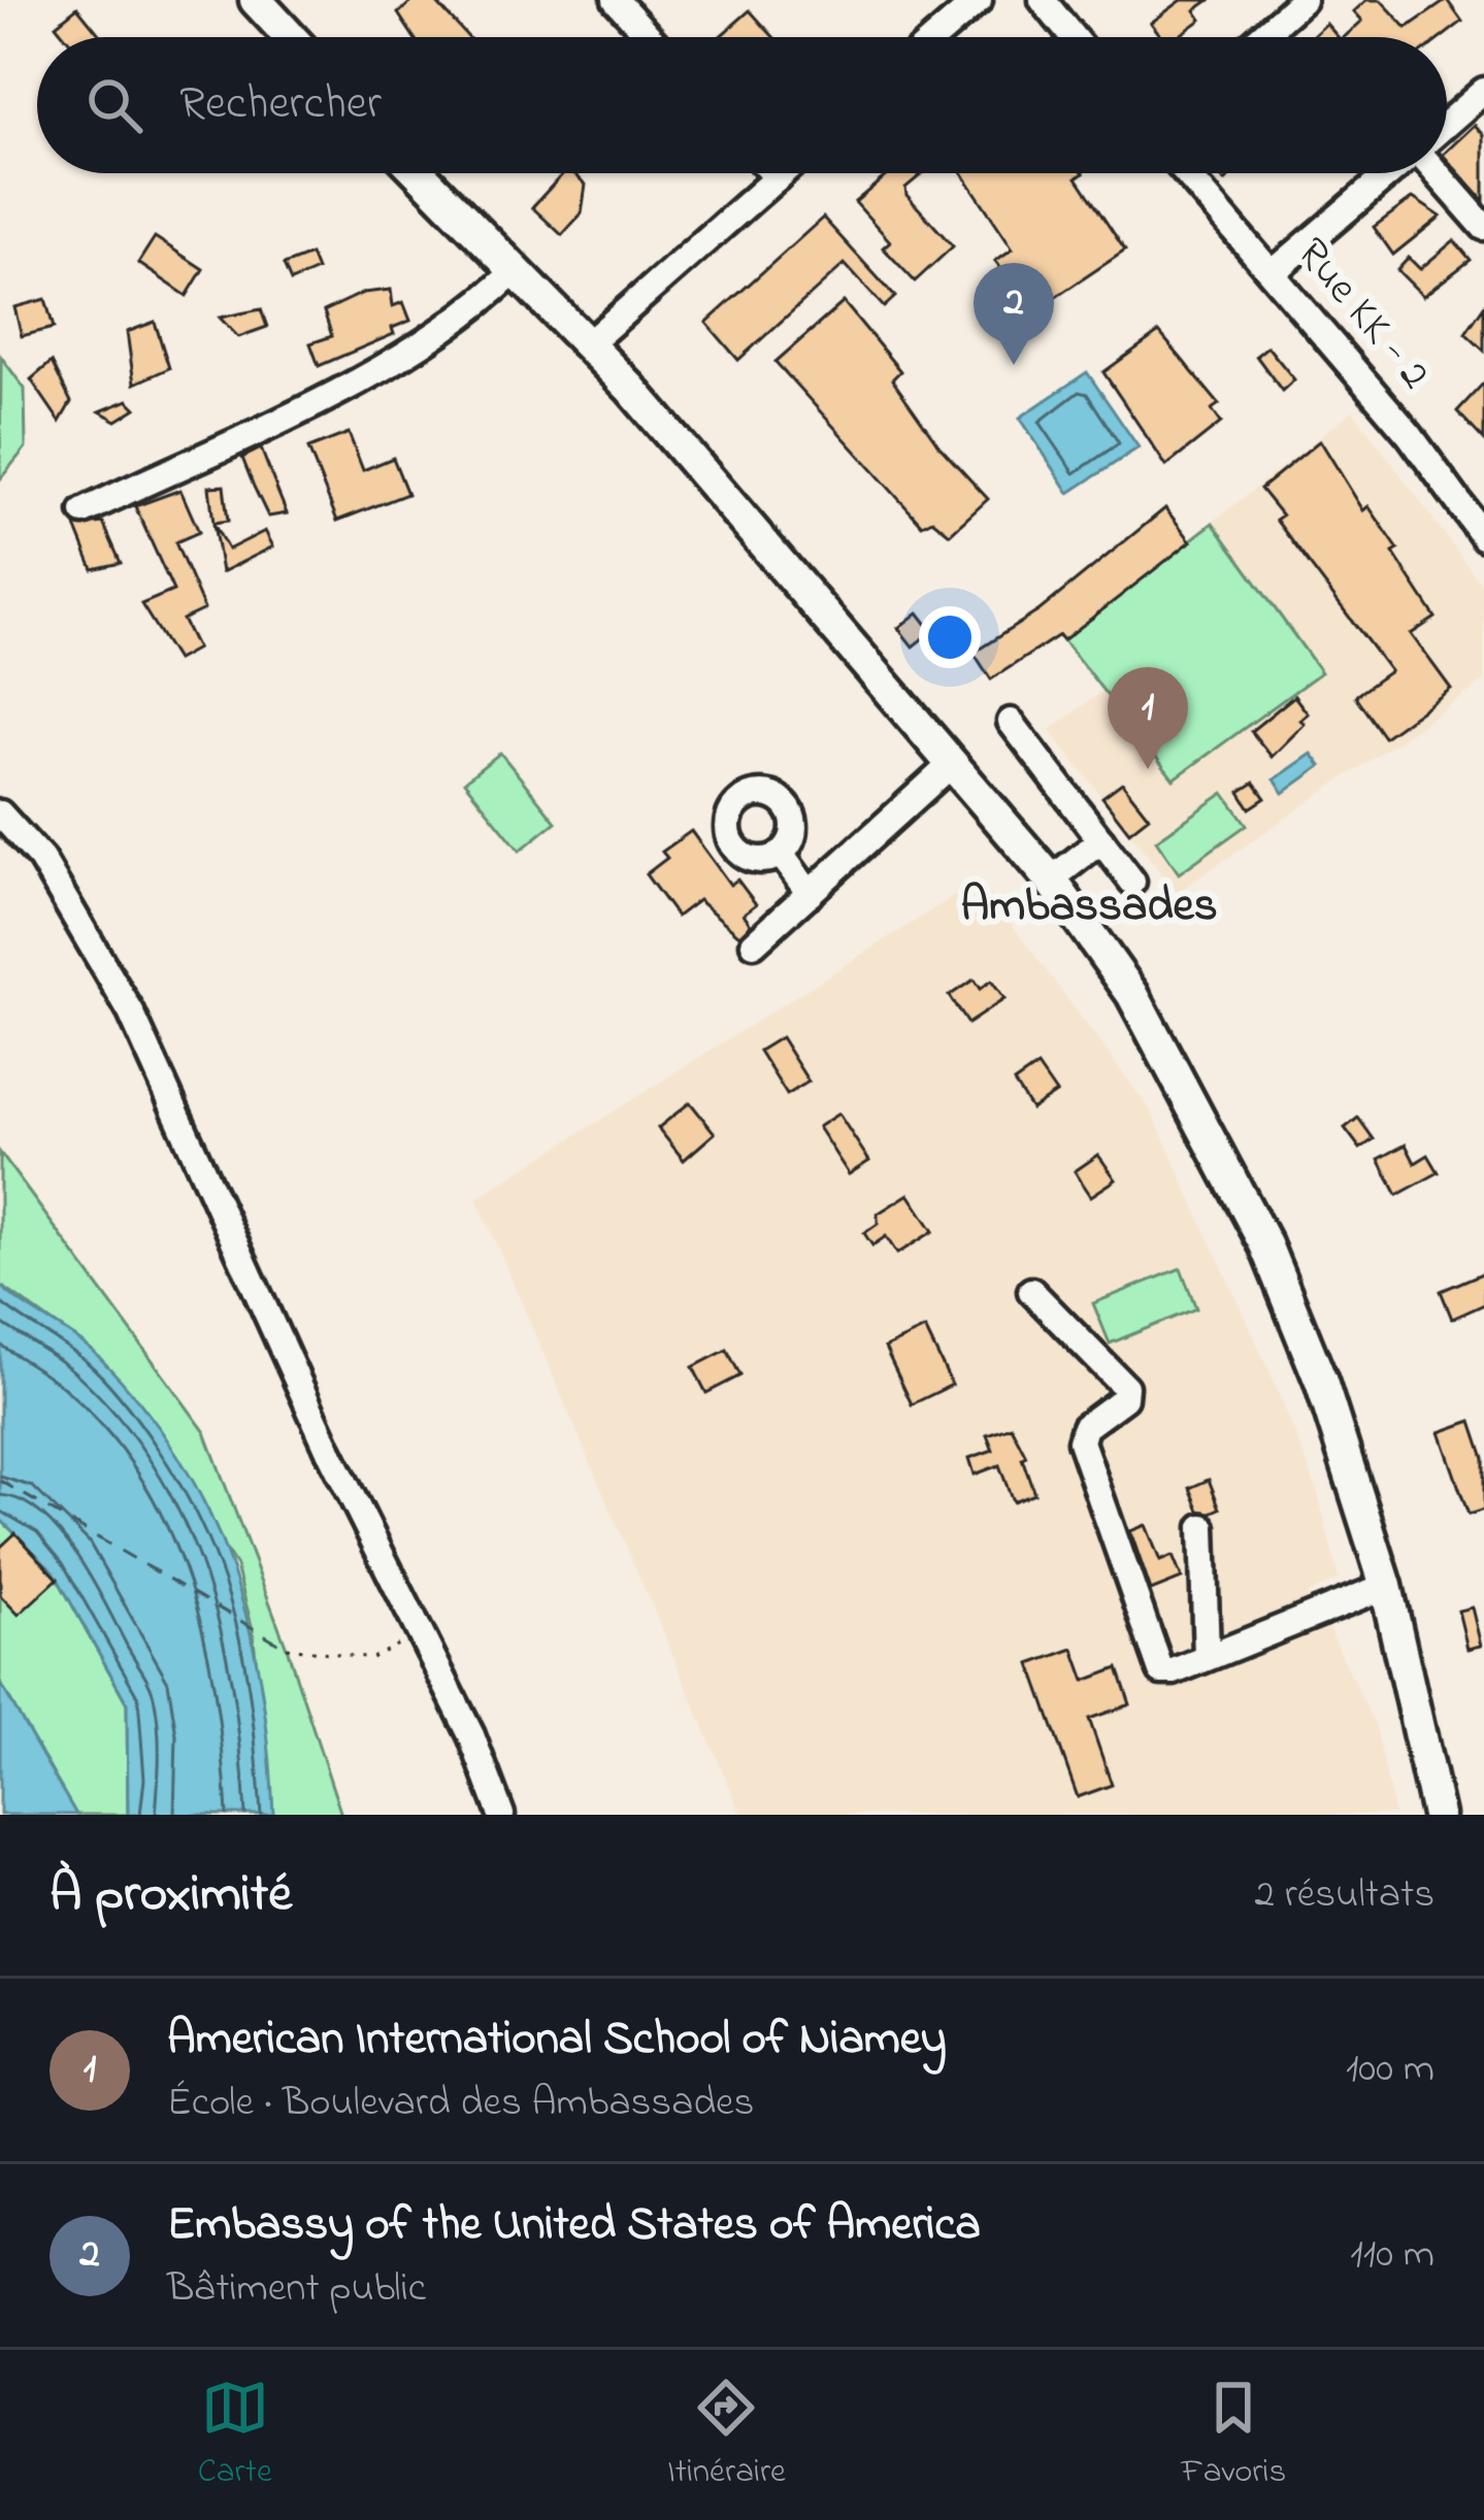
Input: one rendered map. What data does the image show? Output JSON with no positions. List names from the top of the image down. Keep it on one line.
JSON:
{"streets":{"street":["Rue KK - 2"]},"districts":["Ambassades"],"page":{"search":"Rechercher","pins":["2","1"],"heading":["À proximité","2 résultats"],"list":[{"mark":"1","name":"American International School of Niamey","note":"École · Boulevard des Ambassades","value":"100 m"},{"mark":"2","name":"Embassy of the United States of America","note":"Bâtiment public","value":"110 m"}],"nav":["Carte","Itinéraire","Favoris"]}}
